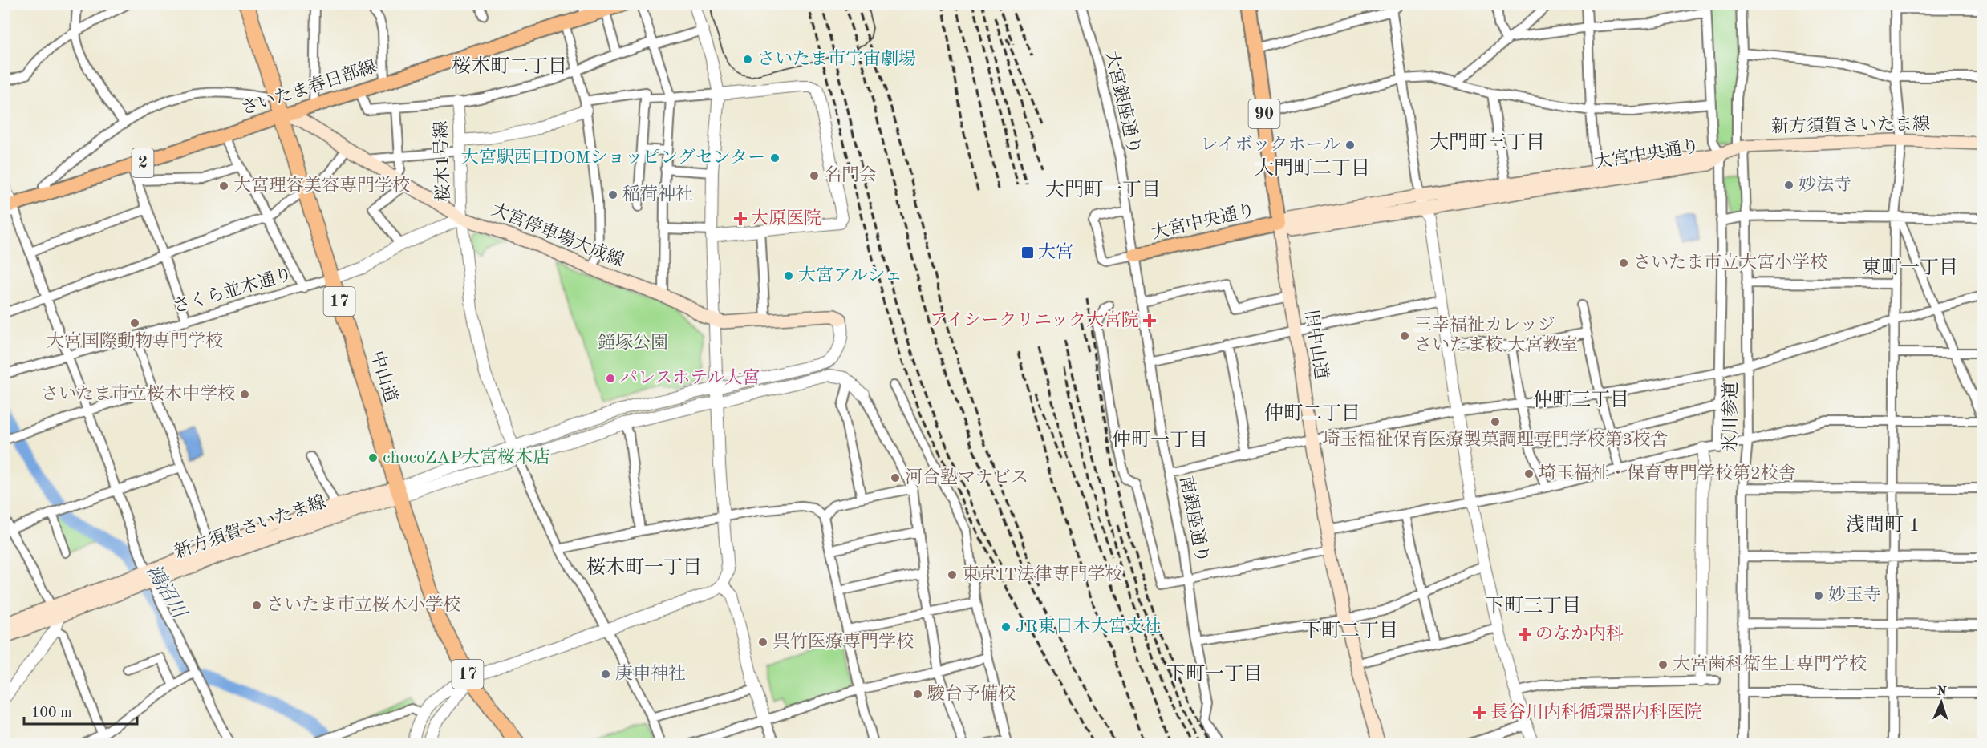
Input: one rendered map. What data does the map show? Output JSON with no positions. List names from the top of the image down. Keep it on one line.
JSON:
{"streets":{"highway":["17","中山道"],"main road":["さいたま春日部線","90","新方須賀さいたま線","大宮中央通り","2","大宮停車場大成線","旧中山道"],"street":["大宮銀座通り","桜木1号線","さくら並木通り","氷川参道","南銀座通り"]},"crossings":[["さいたま春日部線","大宮停車場大成線"],["さいたま春日部線","中山道"],["大宮銀座通り","大宮中央通り"],["大宮銀座通り","南銀座通り"],["新方須賀さいたま線","大宮中央通り"],["新方須賀さいたま線","中山道"],["新方須賀さいたま線","氷川参道"],["大宮中央通り","旧中山道"],["大宮中央通り","氷川参道"],["大宮中央通り","南銀座通り"],["桜木1号線","大宮停車場大成線"],["桜木1号線","さくら並木通り"],["大宮停車場大成線","さくら並木通り"],["大宮停車場大成線","中山道"],["さくら並木通り","中山道"]],"districts":["桜木町二丁目","大門町三丁目","大門町二丁目","大門町一丁目","東町一丁目","仲町三丁目","仲町二丁目","仲町一丁目","浅間町 1","桜木町一丁目","下町三丁目","下町二丁目","下町一丁目"],"water":["鴻沼川"],"parks":["鐘塚公園"],"places":{"other":["さいたま市宇宙劇場","レイボックホール","大宮駅西口DOMショッピングセンター","名門会","妙法寺","大宮理容美容専門学校","稲荷神社","さいたま市立大宮小学校","大宮アルシェ","大宮国際動物専門学校","三幸福祉カレッジ さいたま校 大宮教室","パレスホテル大宮","さいたま市立桜木中学校","埼玉福祉保育医療製菓調理専門学校第3校舎","chocoZAP大宮桜木店","埼玉福祉・保育専門学校第2校舎","河合塾マナビス","東京IT法律専門学校","妙玉寺","さいたま市立桜木小学校","JR東日本大宮支社","呉竹医療専門学校","大宮歯科衛生士専門学校","庚申神社","駿台予備校"],"health":["大原医院","アイシークリニック大宮院","のなか内科","長谷川内科循環器内科医院"],"transit":["大宮"]},"scale_bar":"100 m","north":"top"}
